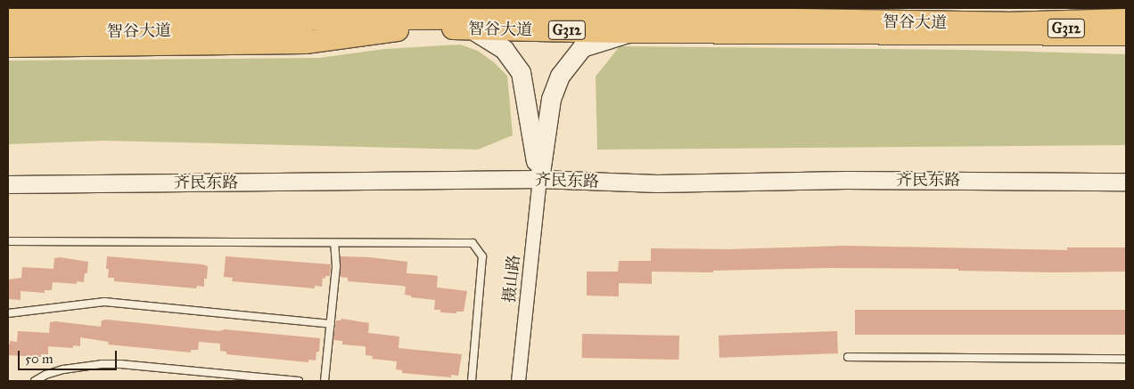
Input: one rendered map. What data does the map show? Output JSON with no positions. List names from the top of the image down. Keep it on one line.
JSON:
{"streets":{"highway":["智谷大道","G312"],"street":["齐民东路","摄山路"]},"crossings":[["智谷大道","G312"],["齐民东路","摄山路"]],"scale_bar":"50 m"}
